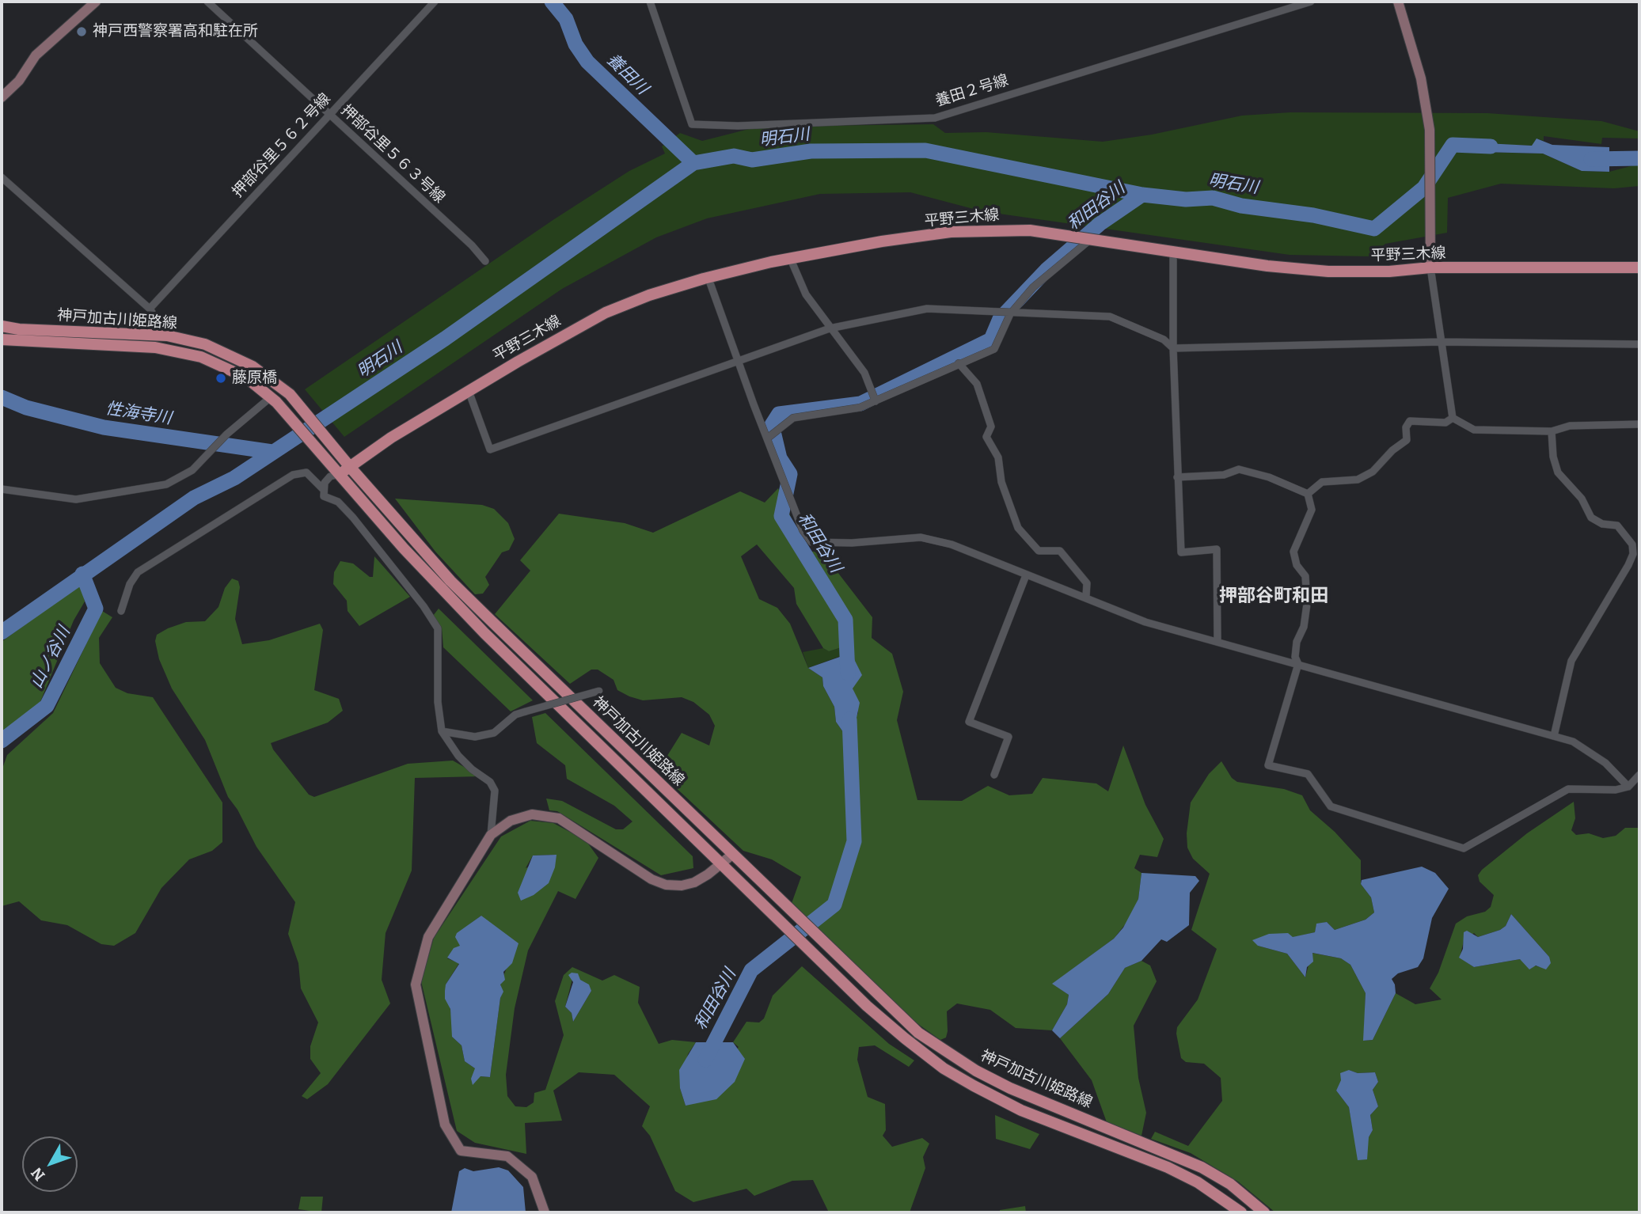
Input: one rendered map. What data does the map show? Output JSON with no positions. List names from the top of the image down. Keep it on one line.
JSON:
{"streets":{"main road":["平野三木線","神戸加古川姫路線"],"street":["養田２号線","押部谷里５６２号線","押部谷里５６３号線"]},"crossings":[["押部谷里５６２号線","押部谷里５６３号線"],["平野三木線","神戸加古川姫路線"]],"districts":["押部谷町和田"],"water":["養田川","明石川","和田谷川","性海寺川","山ノ谷川"],"places":["神戸西警察署高和駐在所","藤原橋"],"north":"bottom left"}
